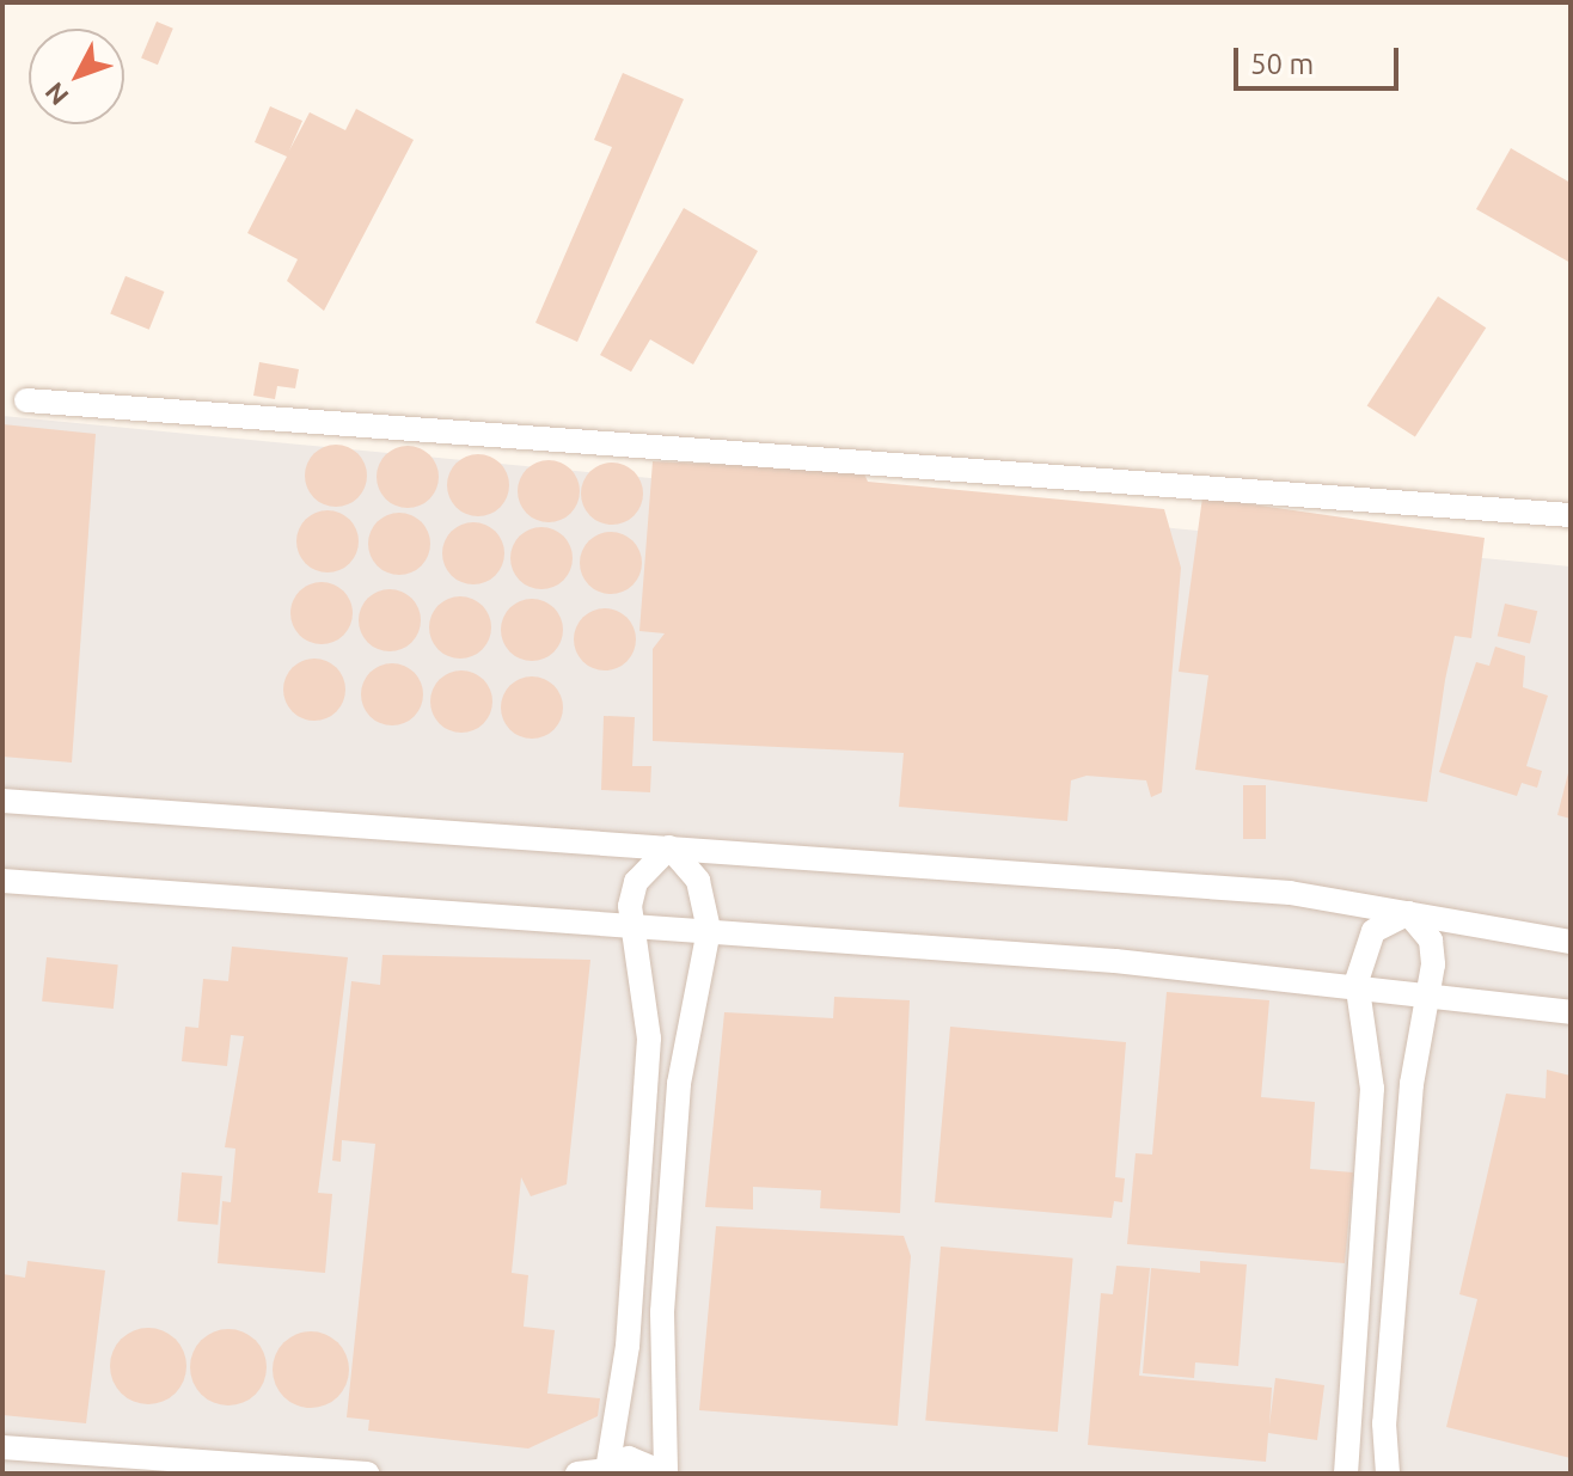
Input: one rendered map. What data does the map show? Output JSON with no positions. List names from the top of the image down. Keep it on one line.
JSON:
{"scale_bar":"50 m","north":"bottom left"}
